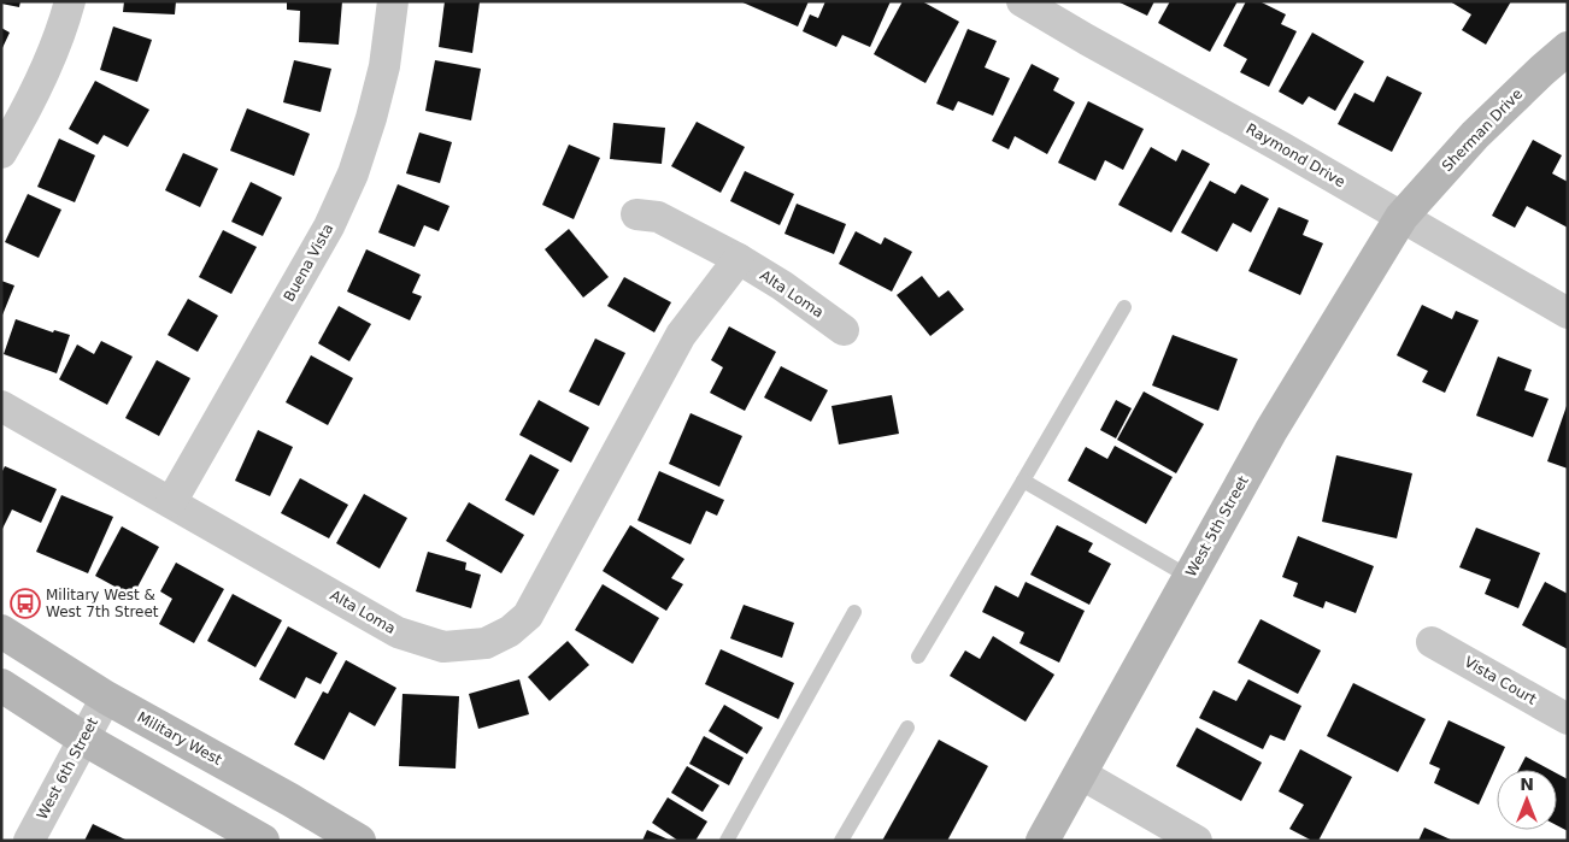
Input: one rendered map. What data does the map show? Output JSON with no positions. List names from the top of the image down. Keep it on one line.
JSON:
{"streets":{"street":["Sherman Drive","Raymond Drive","Buena Vista","Alta Loma","West 5th Street","Vista Court","Military West","West 6th Street"]},"crossings":[["Sherman Drive","Raymond Drive"],["Sherman Drive","West 5th Street"],["Raymond Drive","West 5th Street"],["Buena Vista","Alta Loma"],["Military West","West 6th Street"]],"places":{"bus stop":["Military West & West 7th Street"]},"north":"top"}
